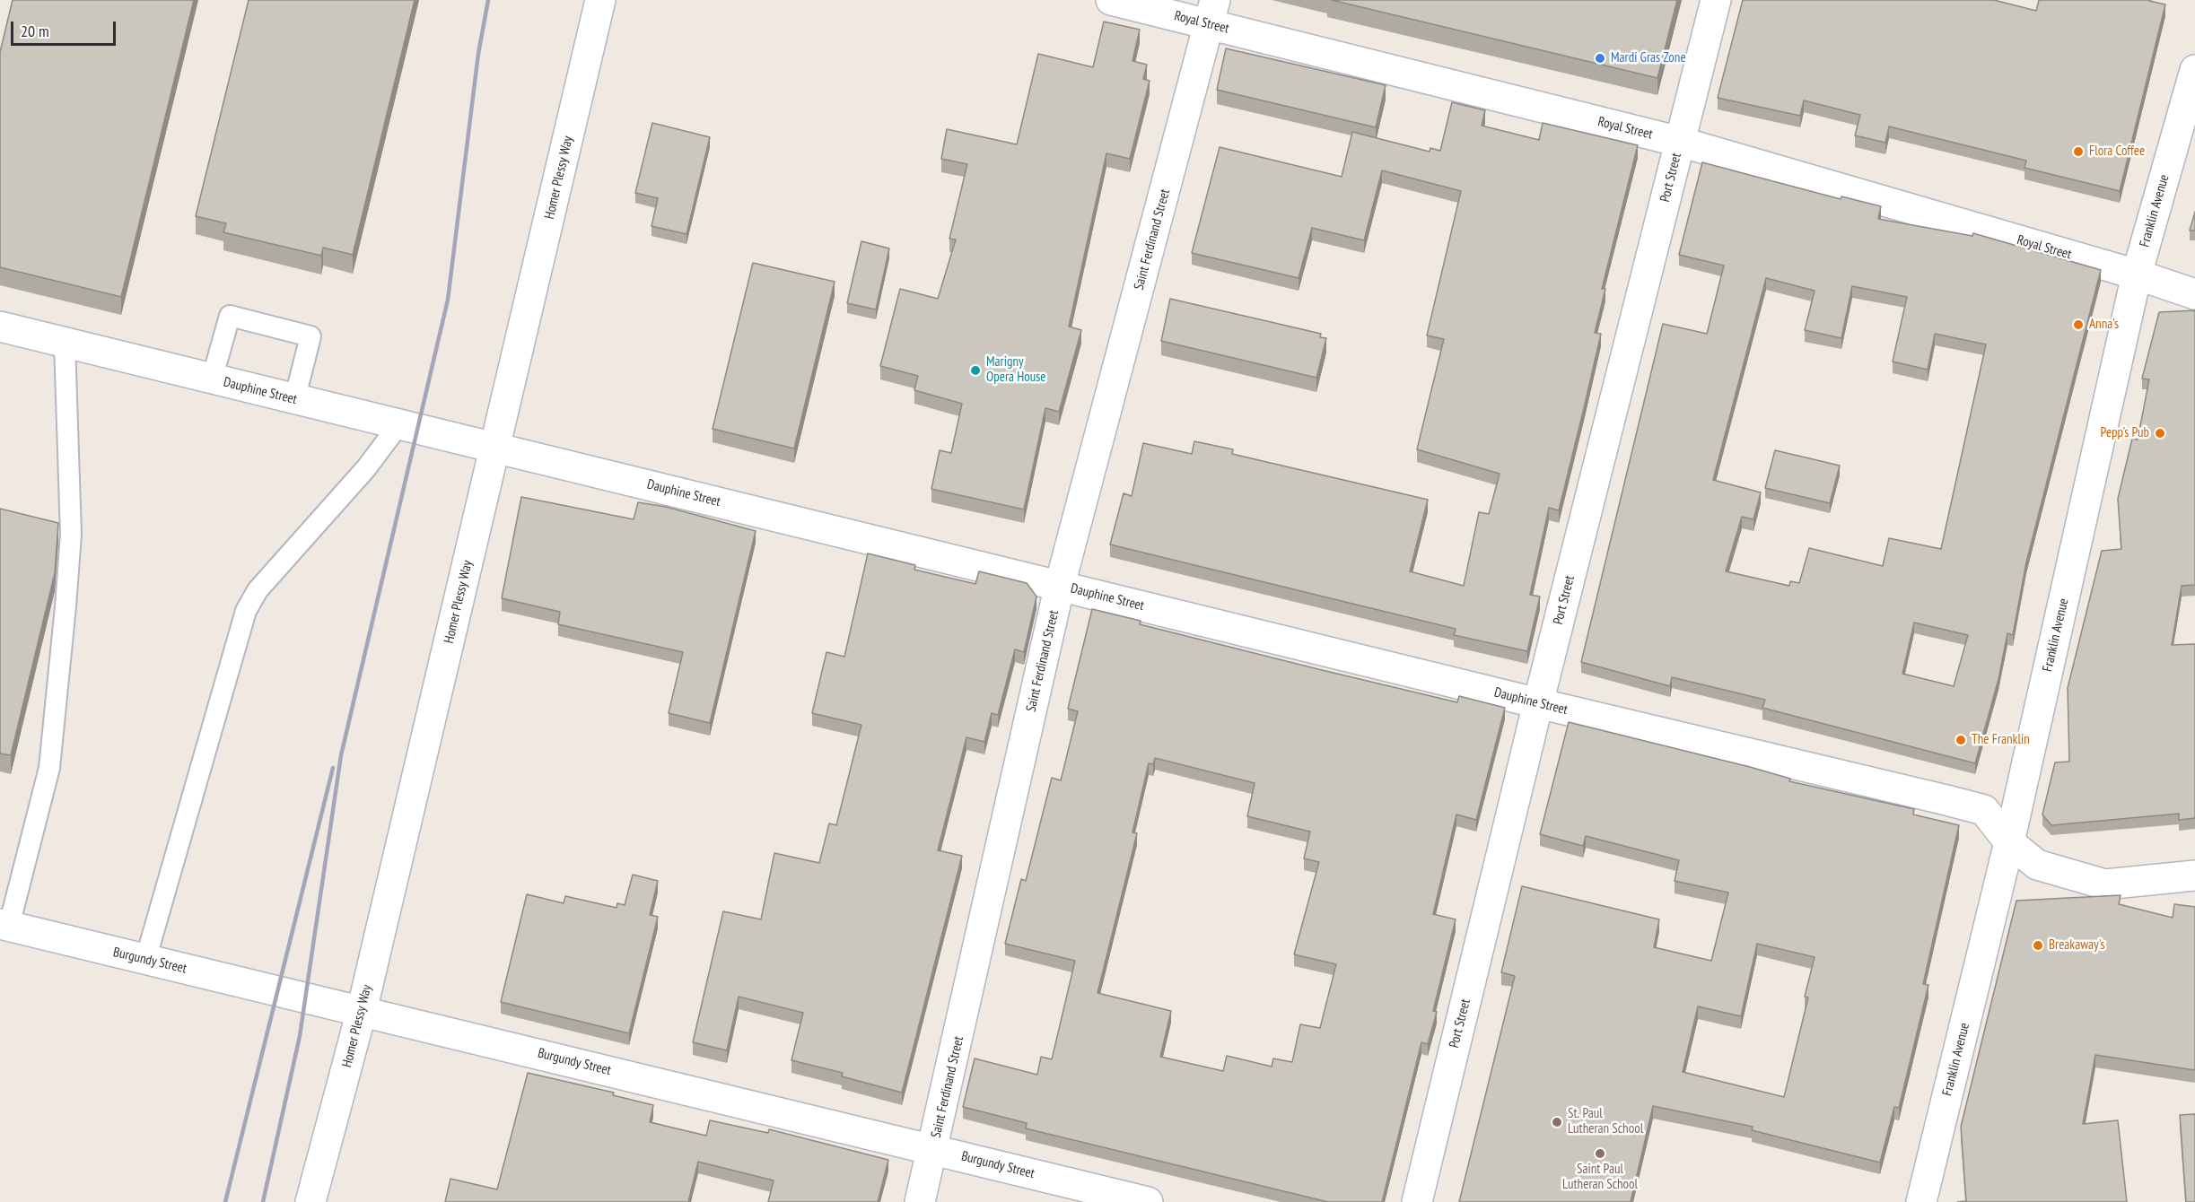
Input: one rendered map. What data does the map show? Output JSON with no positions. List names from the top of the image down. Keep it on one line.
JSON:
{"streets":{"street":["Royal Street","Homer Plessy Way","Port Street","Franklin Avenue","Saint Ferdinand Street","Dauphine Street","Burgundy Street"]},"crossings":[["Royal Street","Port Street"],["Royal Street","Franklin Avenue"],["Royal Street","Saint Ferdinand Street"],["Homer Plessy Way","Dauphine Street"],["Homer Plessy Way","Burgundy Street"],["Port Street","Dauphine Street"],["Franklin Avenue","Dauphine Street"],["Saint Ferdinand Street","Dauphine Street"],["Saint Ferdinand Street","Burgundy Street"]],"places":["Mardi Gras Zone","Flora Coffee","Anna's","Marigny Opera House","Pepp's Pub","The Franklin","Breakaway's","St. Paul Lutheran School","Saint Paul Lutheran School"],"scale_bar":"20 m"}
